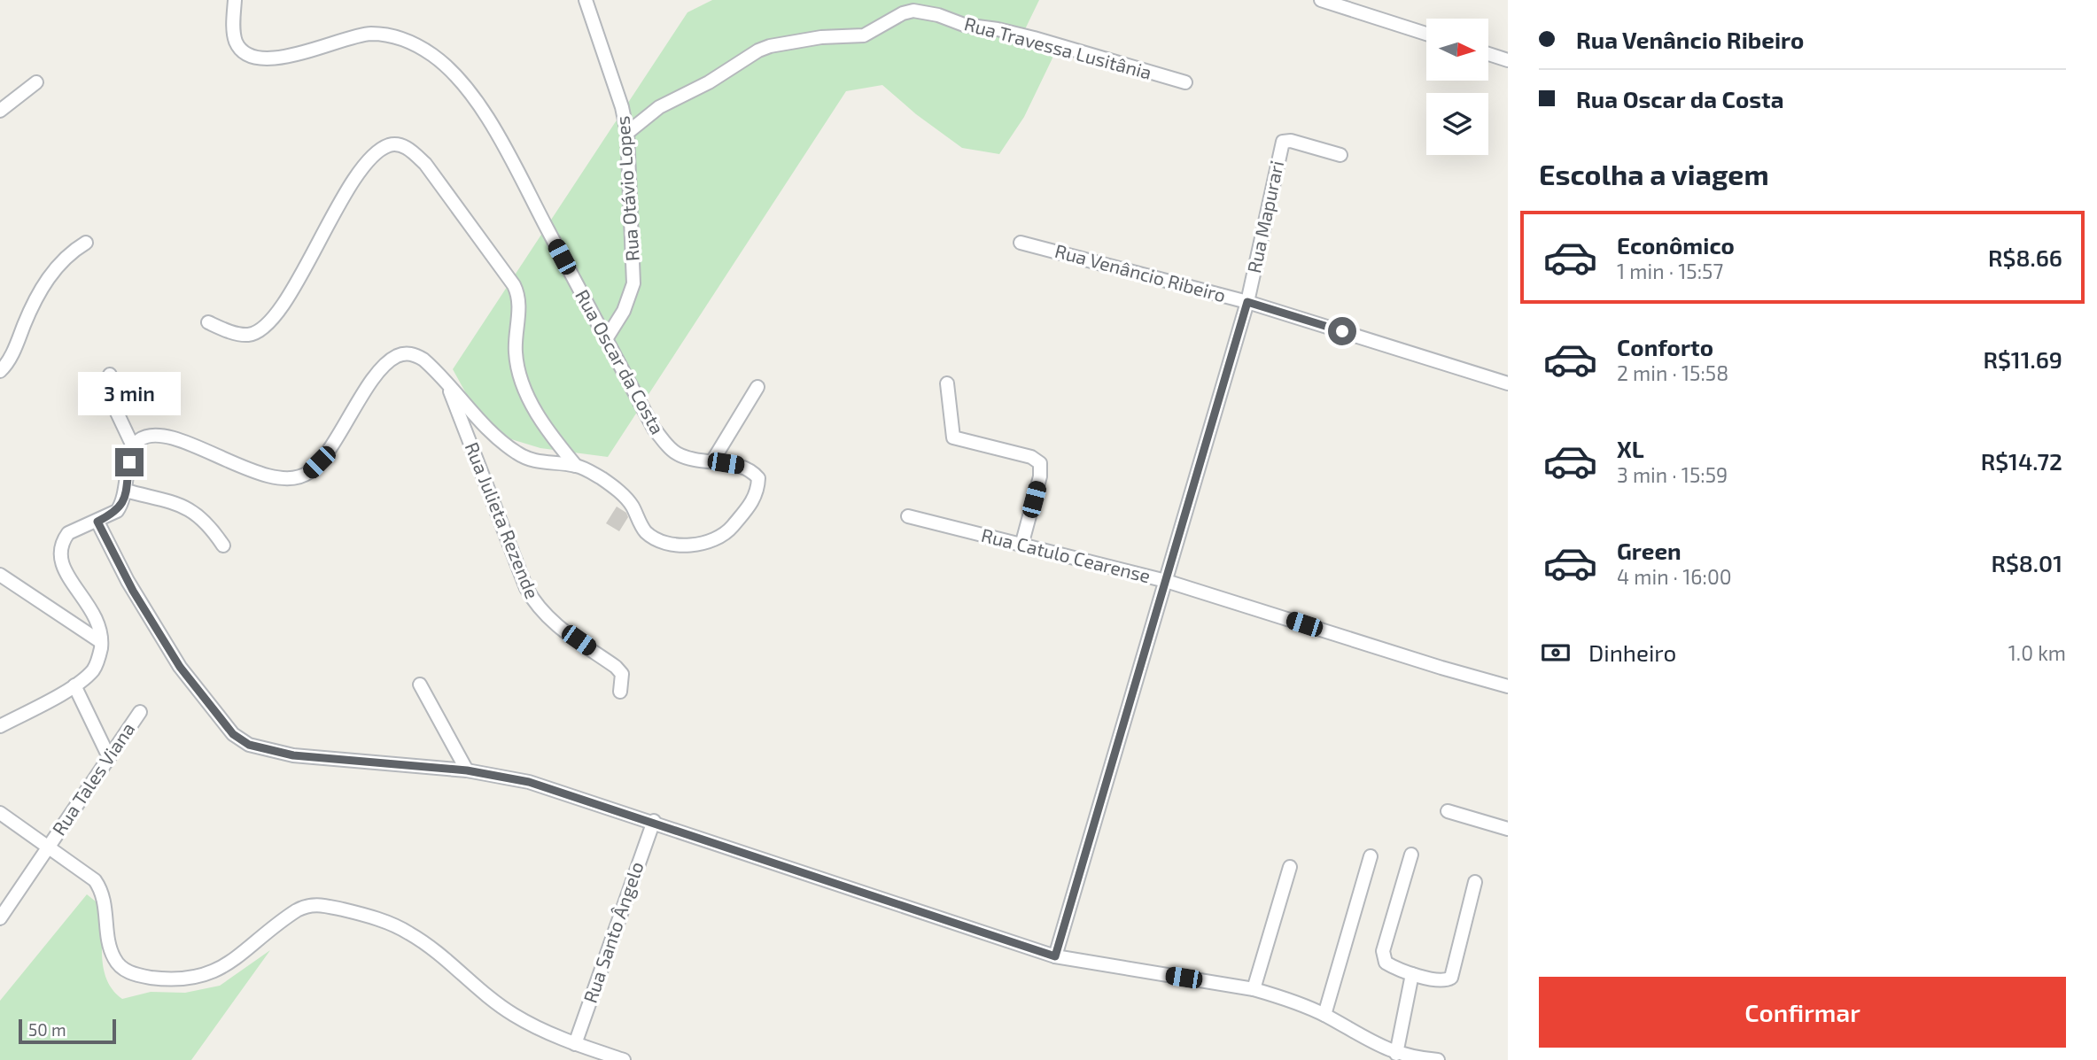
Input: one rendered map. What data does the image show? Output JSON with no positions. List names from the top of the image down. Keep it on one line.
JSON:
{"streets":{"street":["Rua Travessa Lusitânia","Rua Otávio Lopes","Rua Mapurari","Rua Venâncio Ribeiro","Rua Oscar da Costa","Rua Julieta Rezende","Rua Catulo Cearense","Rua Tales Viana","Rua Santo Ângelo"]},"crossings":[["Rua Travessa Lusitânia","Rua Otávio Lopes"],["Rua Otávio Lopes","Rua Oscar da Costa"],["Rua Mapurari","Rua Venâncio Ribeiro"],["Rua Mapurari","Rua Catulo Cearense"],["Rua Oscar da Costa","Rua Julieta Rezende"]],"scale_bar":"50 m","north":"right","page":{"banner":["Rua Venâncio Ribeiro","Rua Oscar da Costa"],"heading":"Escolha a viagem","list":[{"name":"Econômico","note":"1 min · 15:57","value":"R$8.66"},{"name":"Conforto","note":"2 min · 15:58","value":"R$11.69"},{"name":"XL","note":"3 min · 15:59","value":"R$14.72"},{"name":"Green","note":"4 min · 16:00","value":"R$8.01"}],"bubble":"3 min","pay":["Dinheiro","1.0 km"],"buttons":"Confirmar","scale":"50 m"}}
